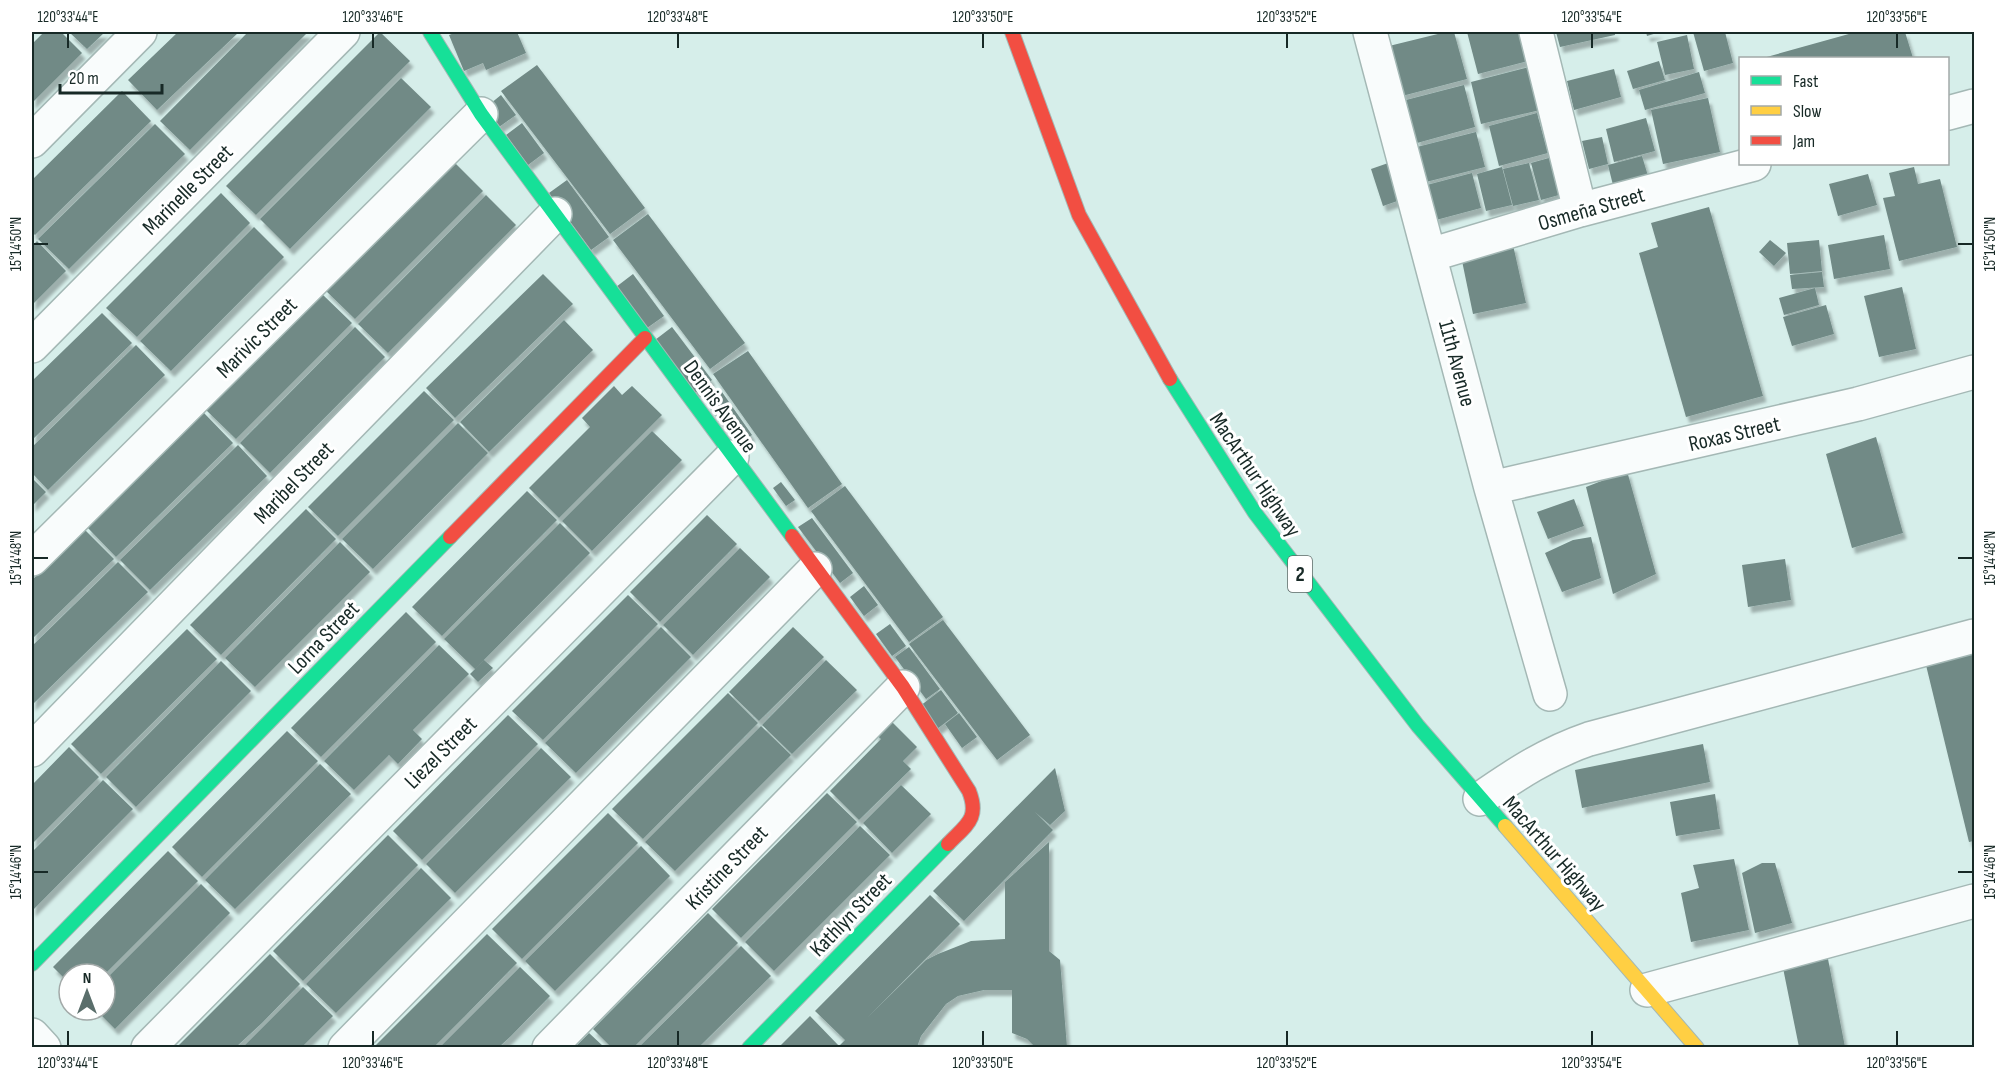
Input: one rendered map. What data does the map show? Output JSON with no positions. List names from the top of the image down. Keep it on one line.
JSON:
{"streets":{"main road":["Dennis Avenue","MacArthur Highway","2","Lorna Street","Kathlyn Street"],"street":["Marinelle Street","Osmeña Street","Marivic Street","11th Avenue","Roxas Street","Maribel Street","Liezel Street","Kristine Street"]},"crossings":[["Osmeña Street","11th Avenue"],["Marivic Street","Dennis Avenue"],["11th Avenue","Roxas Street"],["Dennis Avenue","Maribel Street"],["Dennis Avenue","Lorna Street"],["Dennis Avenue","Liezel Street"],["Dennis Avenue","Kristine Street"],["Dennis Avenue","Kathlyn Street"]],"legend":["Fast","Slow","Jam"],"scale_bar":"20 m","north":"top","coordinates":["120°33'44\"E","120°33'46\"E","120°33'48\"E","120°33'50\"E","120°33'52\"E","120°33'54\"E","120°33'56\"E","15°14'50\"N","15°14'48\"N","15°14'46\"N"]}
